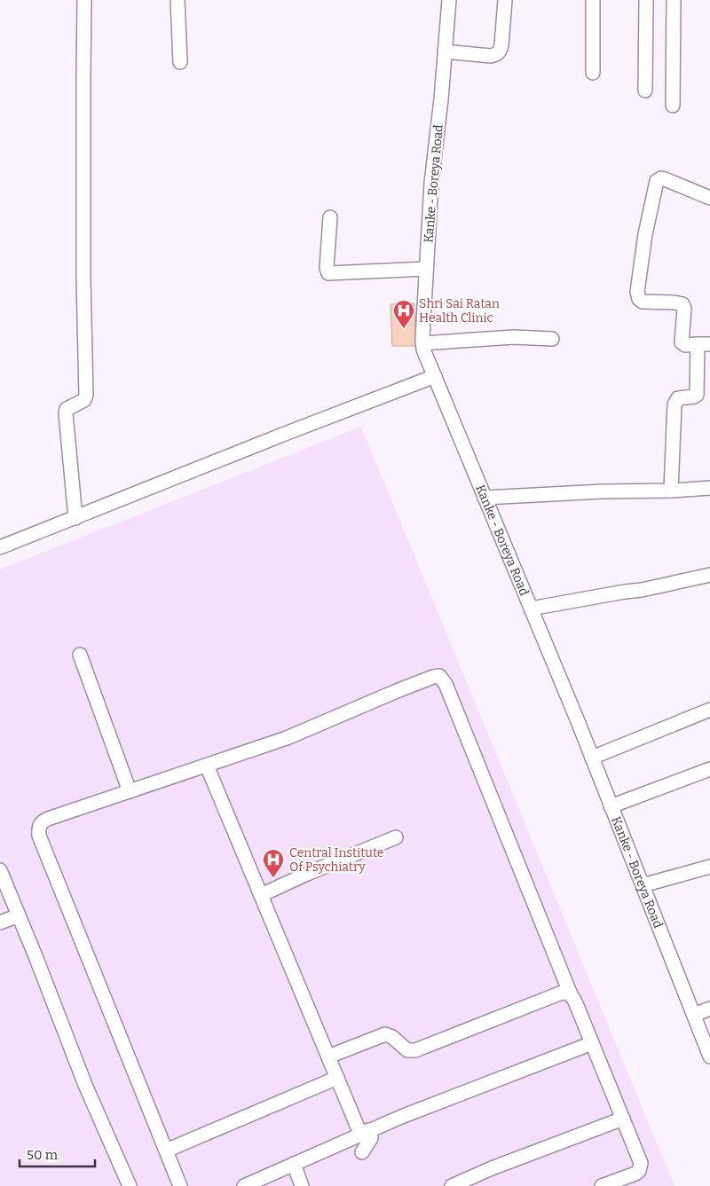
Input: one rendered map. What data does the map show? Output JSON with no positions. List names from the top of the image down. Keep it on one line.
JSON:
{"streets":{"street":["Kanke - Boreya Road"]},"places":{"hospital":["Shri Sai Ratan Health Clinic","Central Institute Of Psychiatry"]},"scale_bar":"50 m"}
